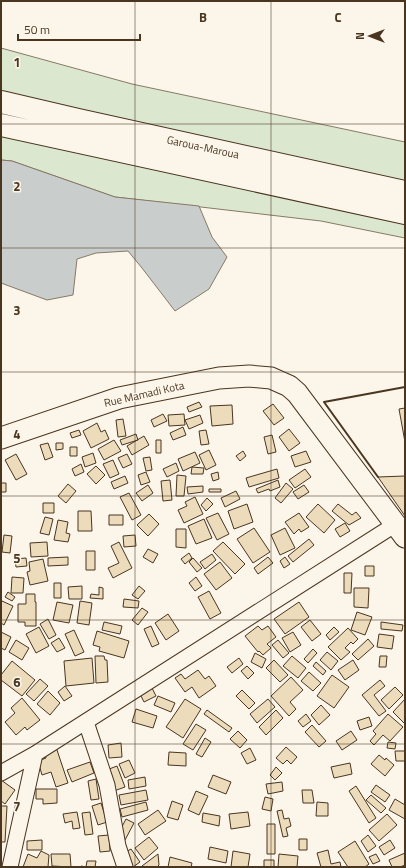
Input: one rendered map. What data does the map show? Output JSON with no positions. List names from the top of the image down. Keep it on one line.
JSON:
{"streets":{"highway":["Garoua-Maroua"],"main road":["Rue Mamadi Kota"]},"scale_bar":"50 m","north":"left","grid":{"columns":["B","C"],"rows":["1","2","3","4","5","6","7"]}}
